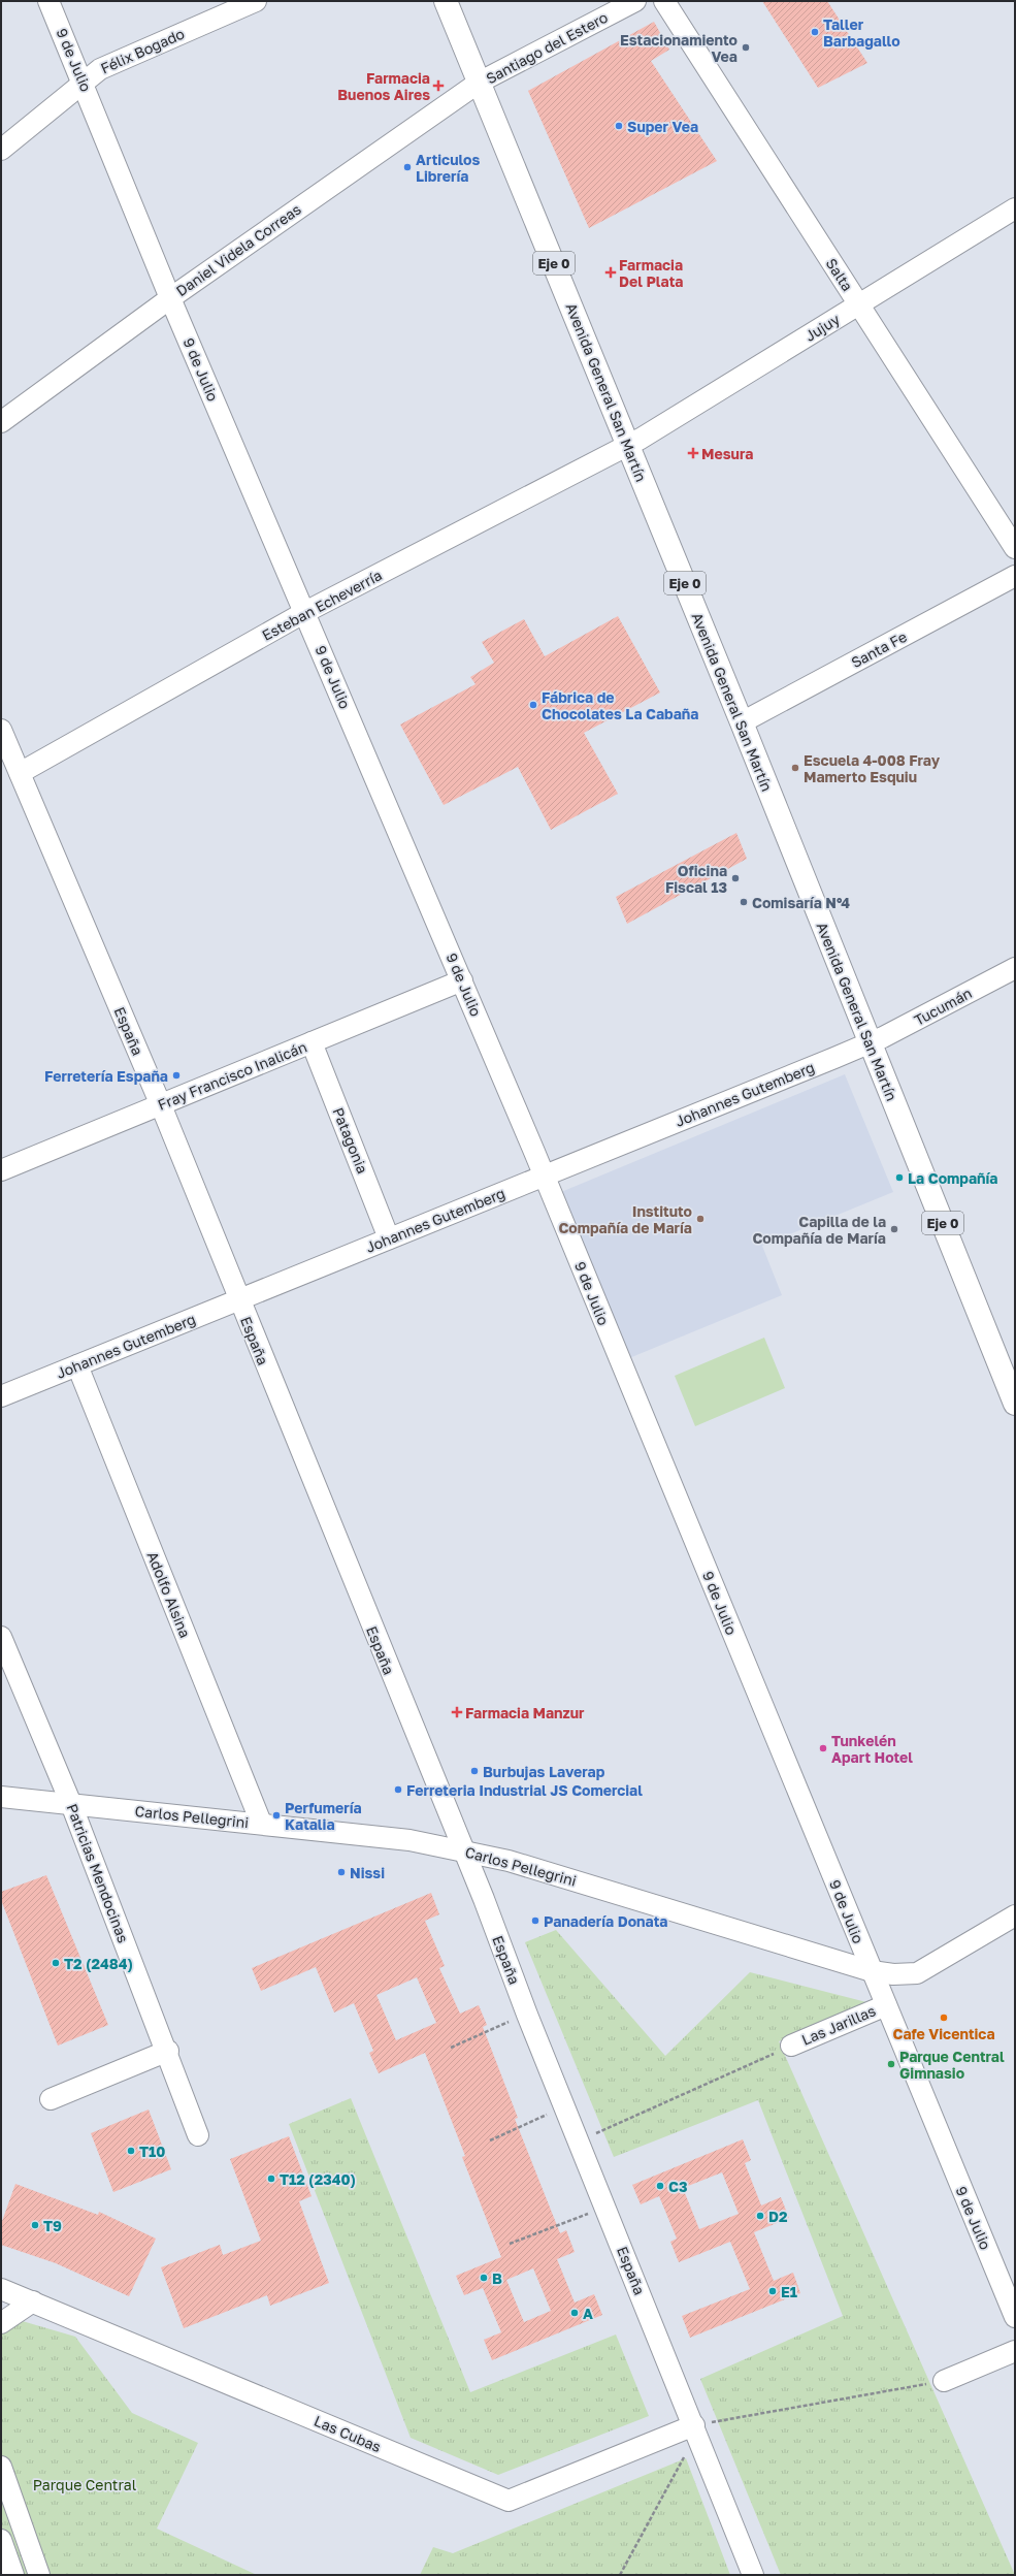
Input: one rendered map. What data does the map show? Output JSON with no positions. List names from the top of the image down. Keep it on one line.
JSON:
{"streets":{"main road":["Eje 0","Avenida General San Martín"],"street":["Santiago del Estero","Félix Bogado","9 de Julio","Daniel Videla Correas","Salta","Jujuy","Esteban Echeverría","Santa Fe","Tucumán","España","Fray Francisco Inalicán","Johannes Gutemberg","Patagonia","Adolfo Alsina","Carlos Pellegrini","Patricias Mendocinas","Las Jarillas","Las Cubas"]},"crossings":[["Santiago del Estero","Daniel Videla Correas"],["Santiago del Estero","Avenida General San Martín"],["Félix Bogado","9 de Julio"],["9 de Julio","Daniel Videla Correas"],["9 de Julio","Esteban Echeverría"],["9 de Julio","Fray Francisco Inalicán"],["9 de Julio","Johannes Gutemberg"],["9 de Julio","Carlos Pellegrini"],["9 de Julio","Las Jarillas"],["Daniel Videla Correas","Avenida General San Martín"],["Salta","Jujuy"],["Jujuy","Avenida General San Martín"],["Jujuy","Esteban Echeverría"],["Avenida General San Martín","Esteban Echeverría"],["Avenida General San Martín","Santa Fe"],["Avenida General San Martín","Tucumán"],["Avenida General San Martín","Johannes Gutemberg"],["Esteban Echeverría","España"],["Tucumán","Johannes Gutemberg"],["España","Fray Francisco Inalicán"],["España","Johannes Gutemberg"],["España","Carlos Pellegrini"],["España","Las Cubas"],["Fray Francisco Inalicán","Patagonia"],["Johannes Gutemberg","Patagonia"],["Johannes Gutemberg","Adolfo Alsina"],["Adolfo Alsina","Carlos Pellegrini"],["Carlos Pellegrini","Patricias Mendocinas"]],"parks":["Parque Central"],"places":{"other":["Taller Barbagallo","Estacionamiento Vea","Super Vea","Articulos Librería","Fábrica de Chocolates La Cabaña","Escuela 4-008 Fray Mamerto Esquiu","Oficina Fiscal 13","Comisaría N°4","Ferretería España","La Compañía","Instituto Compañía de María","Capilla de la Compañía de María","Tunkelén Apart Hotel","Burbujas Laverap","Ferreteria Industrial JS Comercial","Perfumería Katalia","Nissi","Panadería Donata","T2 (2484)","Cafe Vicentica","Parque Central Gimnasio","T10","T12 (2340)","C3","D2","T9","B","E1","A"],"health":["Farmacia Buenos Aires","Farmacia Del Plata","Mesura","Farmacia Manzur"]}}
